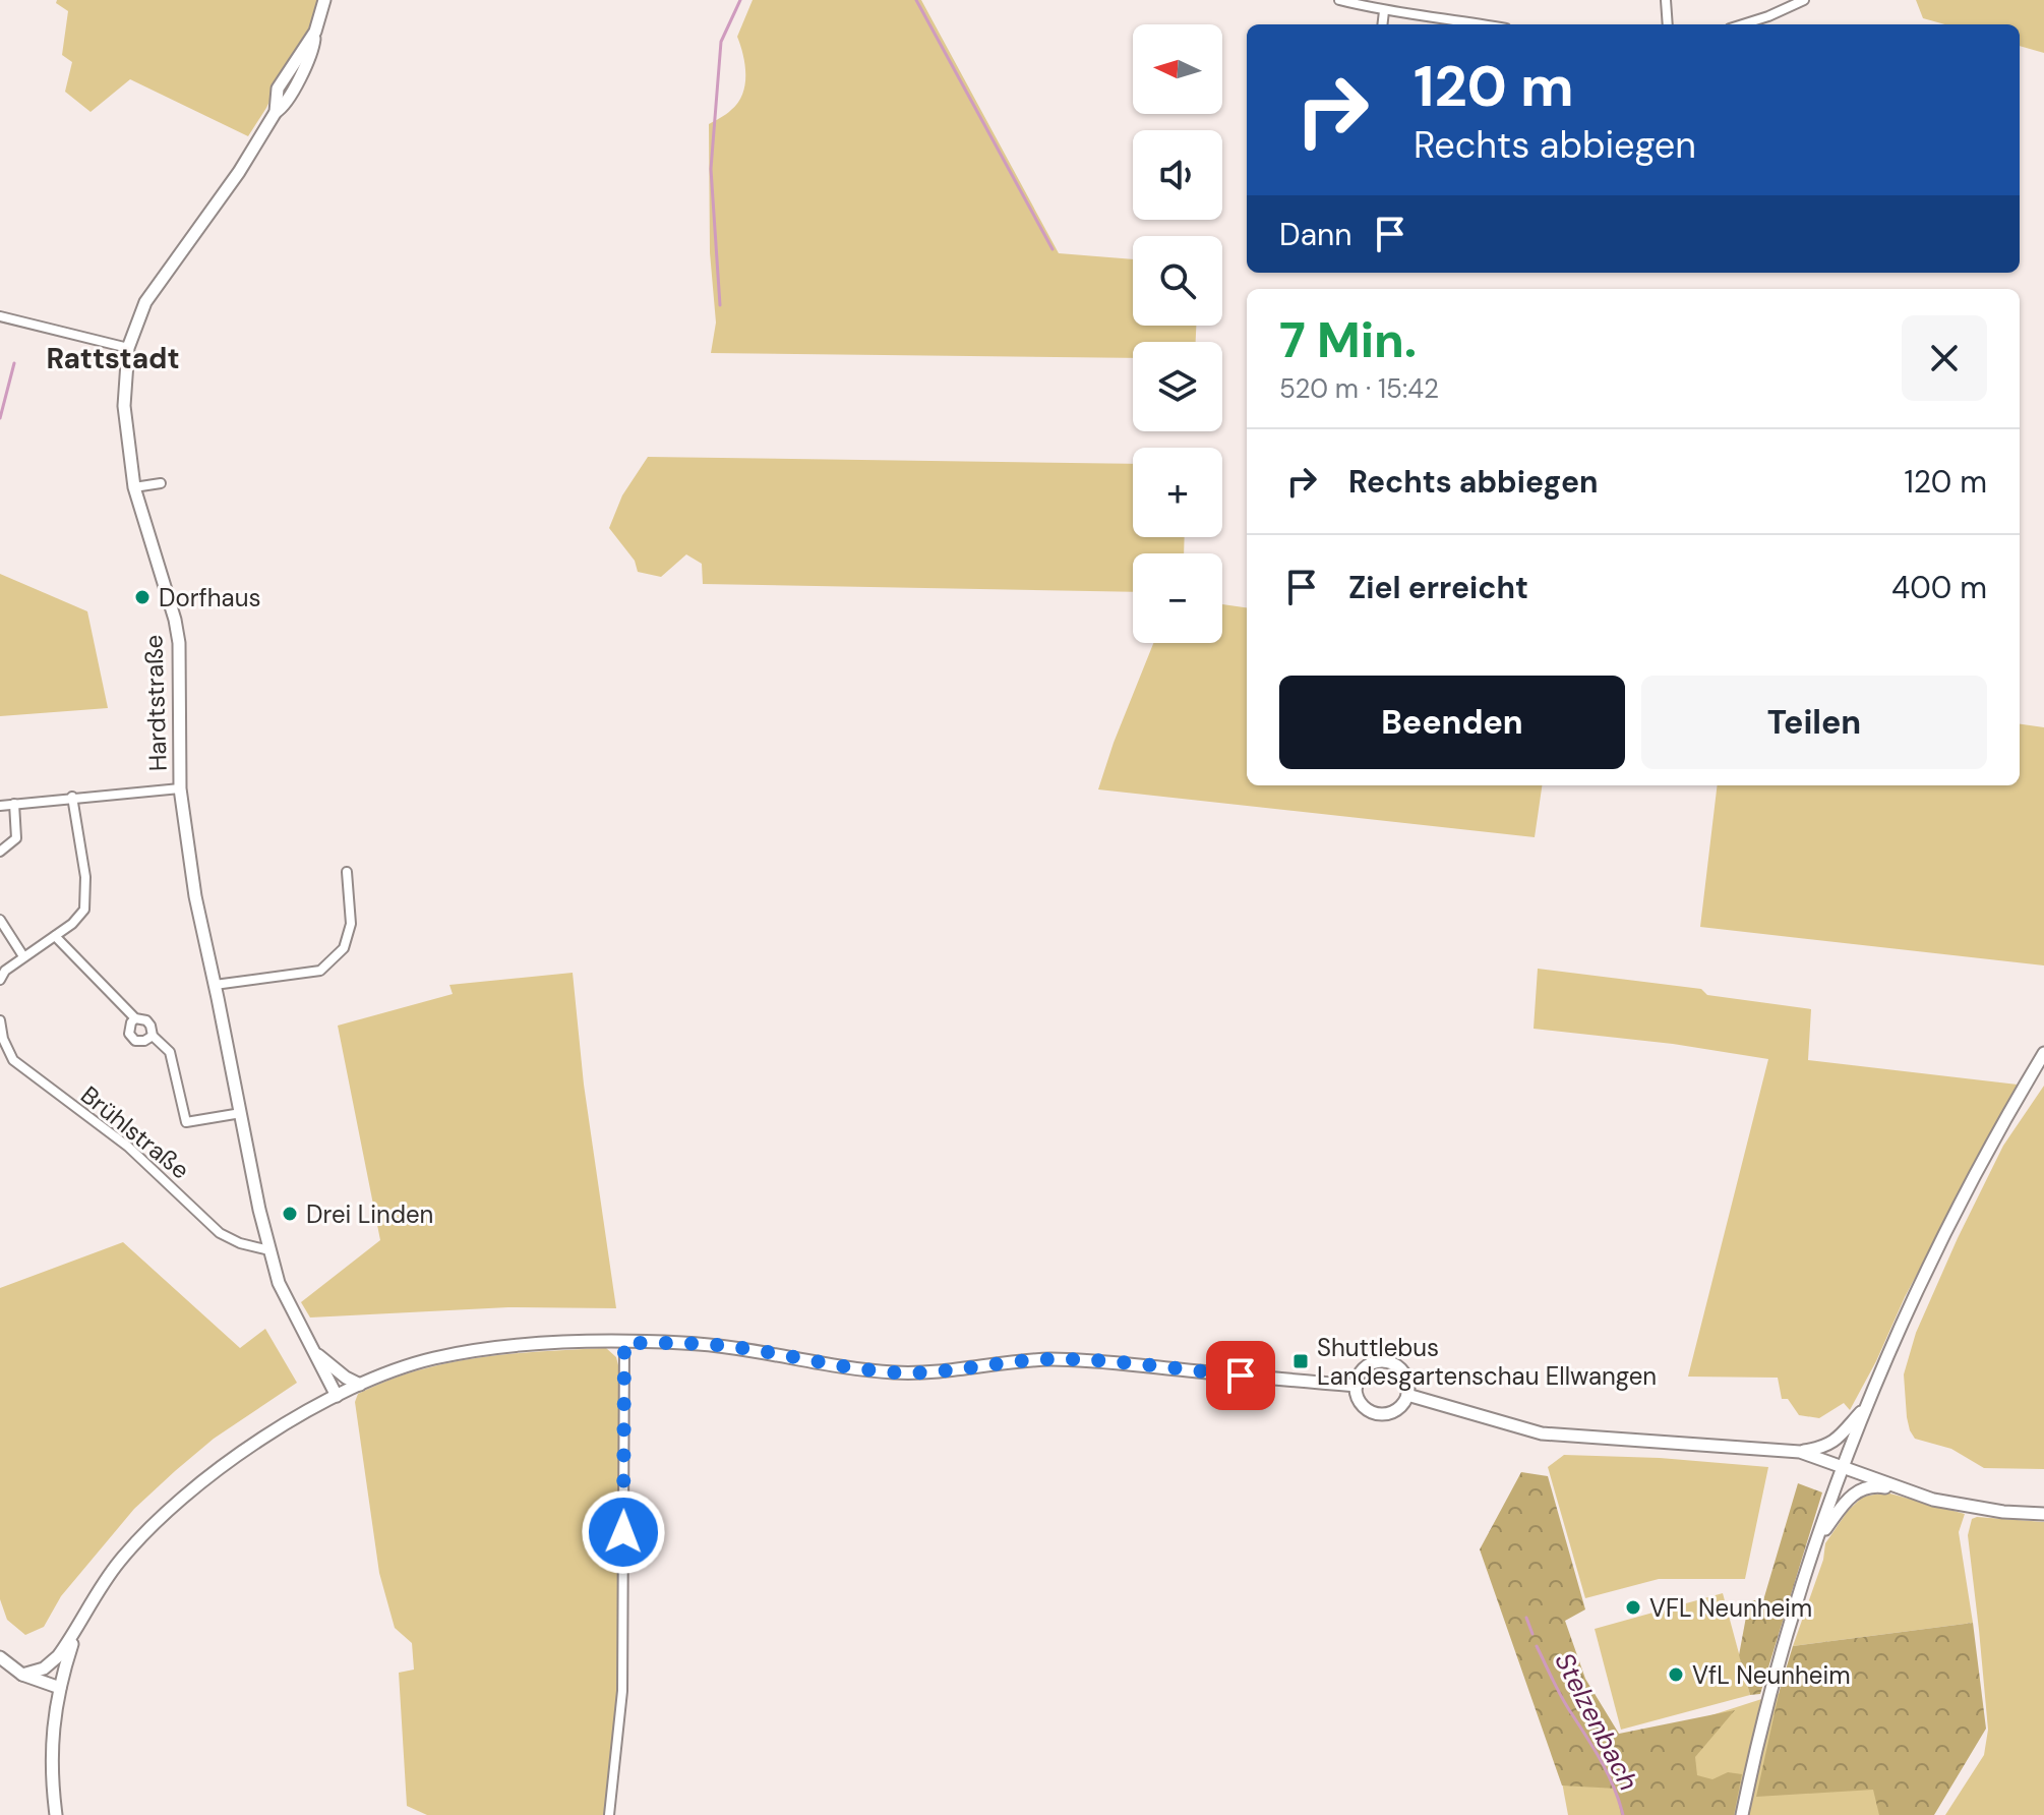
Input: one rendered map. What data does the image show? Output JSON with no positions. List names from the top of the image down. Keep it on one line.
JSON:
{"streets":{"main road":["Hardtstraße"],"street":["Brühlstraße"]},"crossings":[["Hardtstraße","Brühlstraße"]],"districts":["Rattstadt"],"water":["Stelzenbach"],"places":{"other":["Dorfhaus","Drei Linden","VFL Neunheim","VfL Neunheim"],"transit":["Shuttlebus Landesgartenschau Ellwangen"]},"north":"left","page":{"map_buttons":["+","−"],"turn":["120 m","Rechts abbiegen"],"then":"Dann","heading":["7 Min.","520 m · 15:42"],"list":[{"name":"Rechts abbiegen","value":"120 m"},{"name":"Ziel erreicht","value":"400 m"}],"buttons":["Beenden","Teilen"]}}
